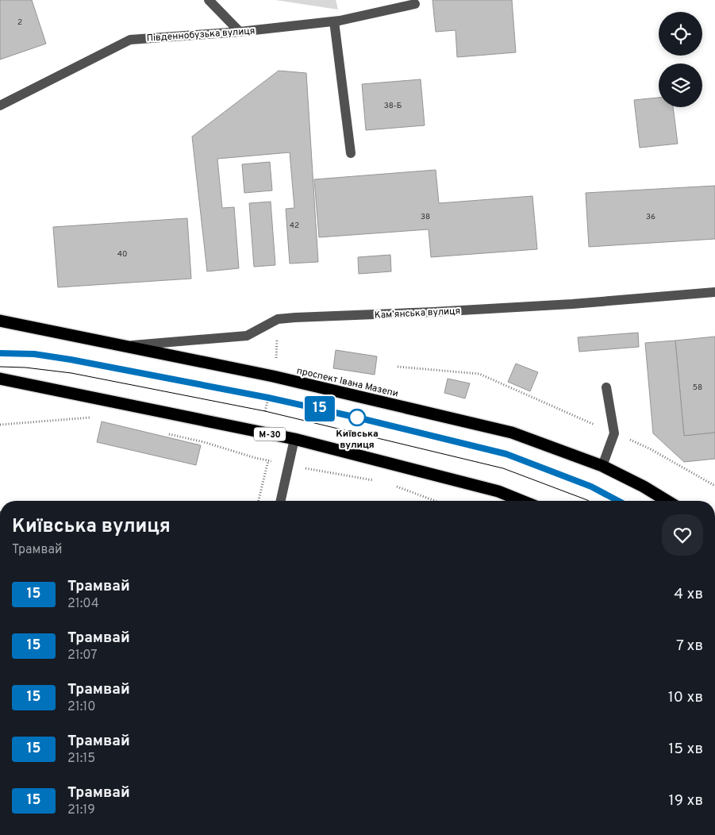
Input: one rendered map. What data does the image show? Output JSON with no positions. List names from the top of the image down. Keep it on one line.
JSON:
{"streets":{"highway":["проспект Івана Мазепи","М-30"],"street":["Південнобузька вулиця","Камʼянська вулиця"]},"crossings":[["Камʼянська вулиця","проспект Івана Мазепи"]],"places":["Київська вулиця"],"lines":["tram line 15"],"house_numbers":["2","38-Б","38","36","42","40","58"],"page":{"on_map":"15","heading":["Київська вулиця","Трамвай"],"list":[{"mark":"15","name":"Трамвай","note":"21:04","value":"4 хв"},{"mark":"15","name":"Трамвай","note":"21:07","value":"7 хв"},{"mark":"15","name":"Трамвай","note":"21:10","value":"10 хв"},{"mark":"15","name":"Трамвай","note":"21:15","value":"15 хв"},{"mark":"15","name":"Трамвай","note":"21:19","value":"19 хв"}]}}
